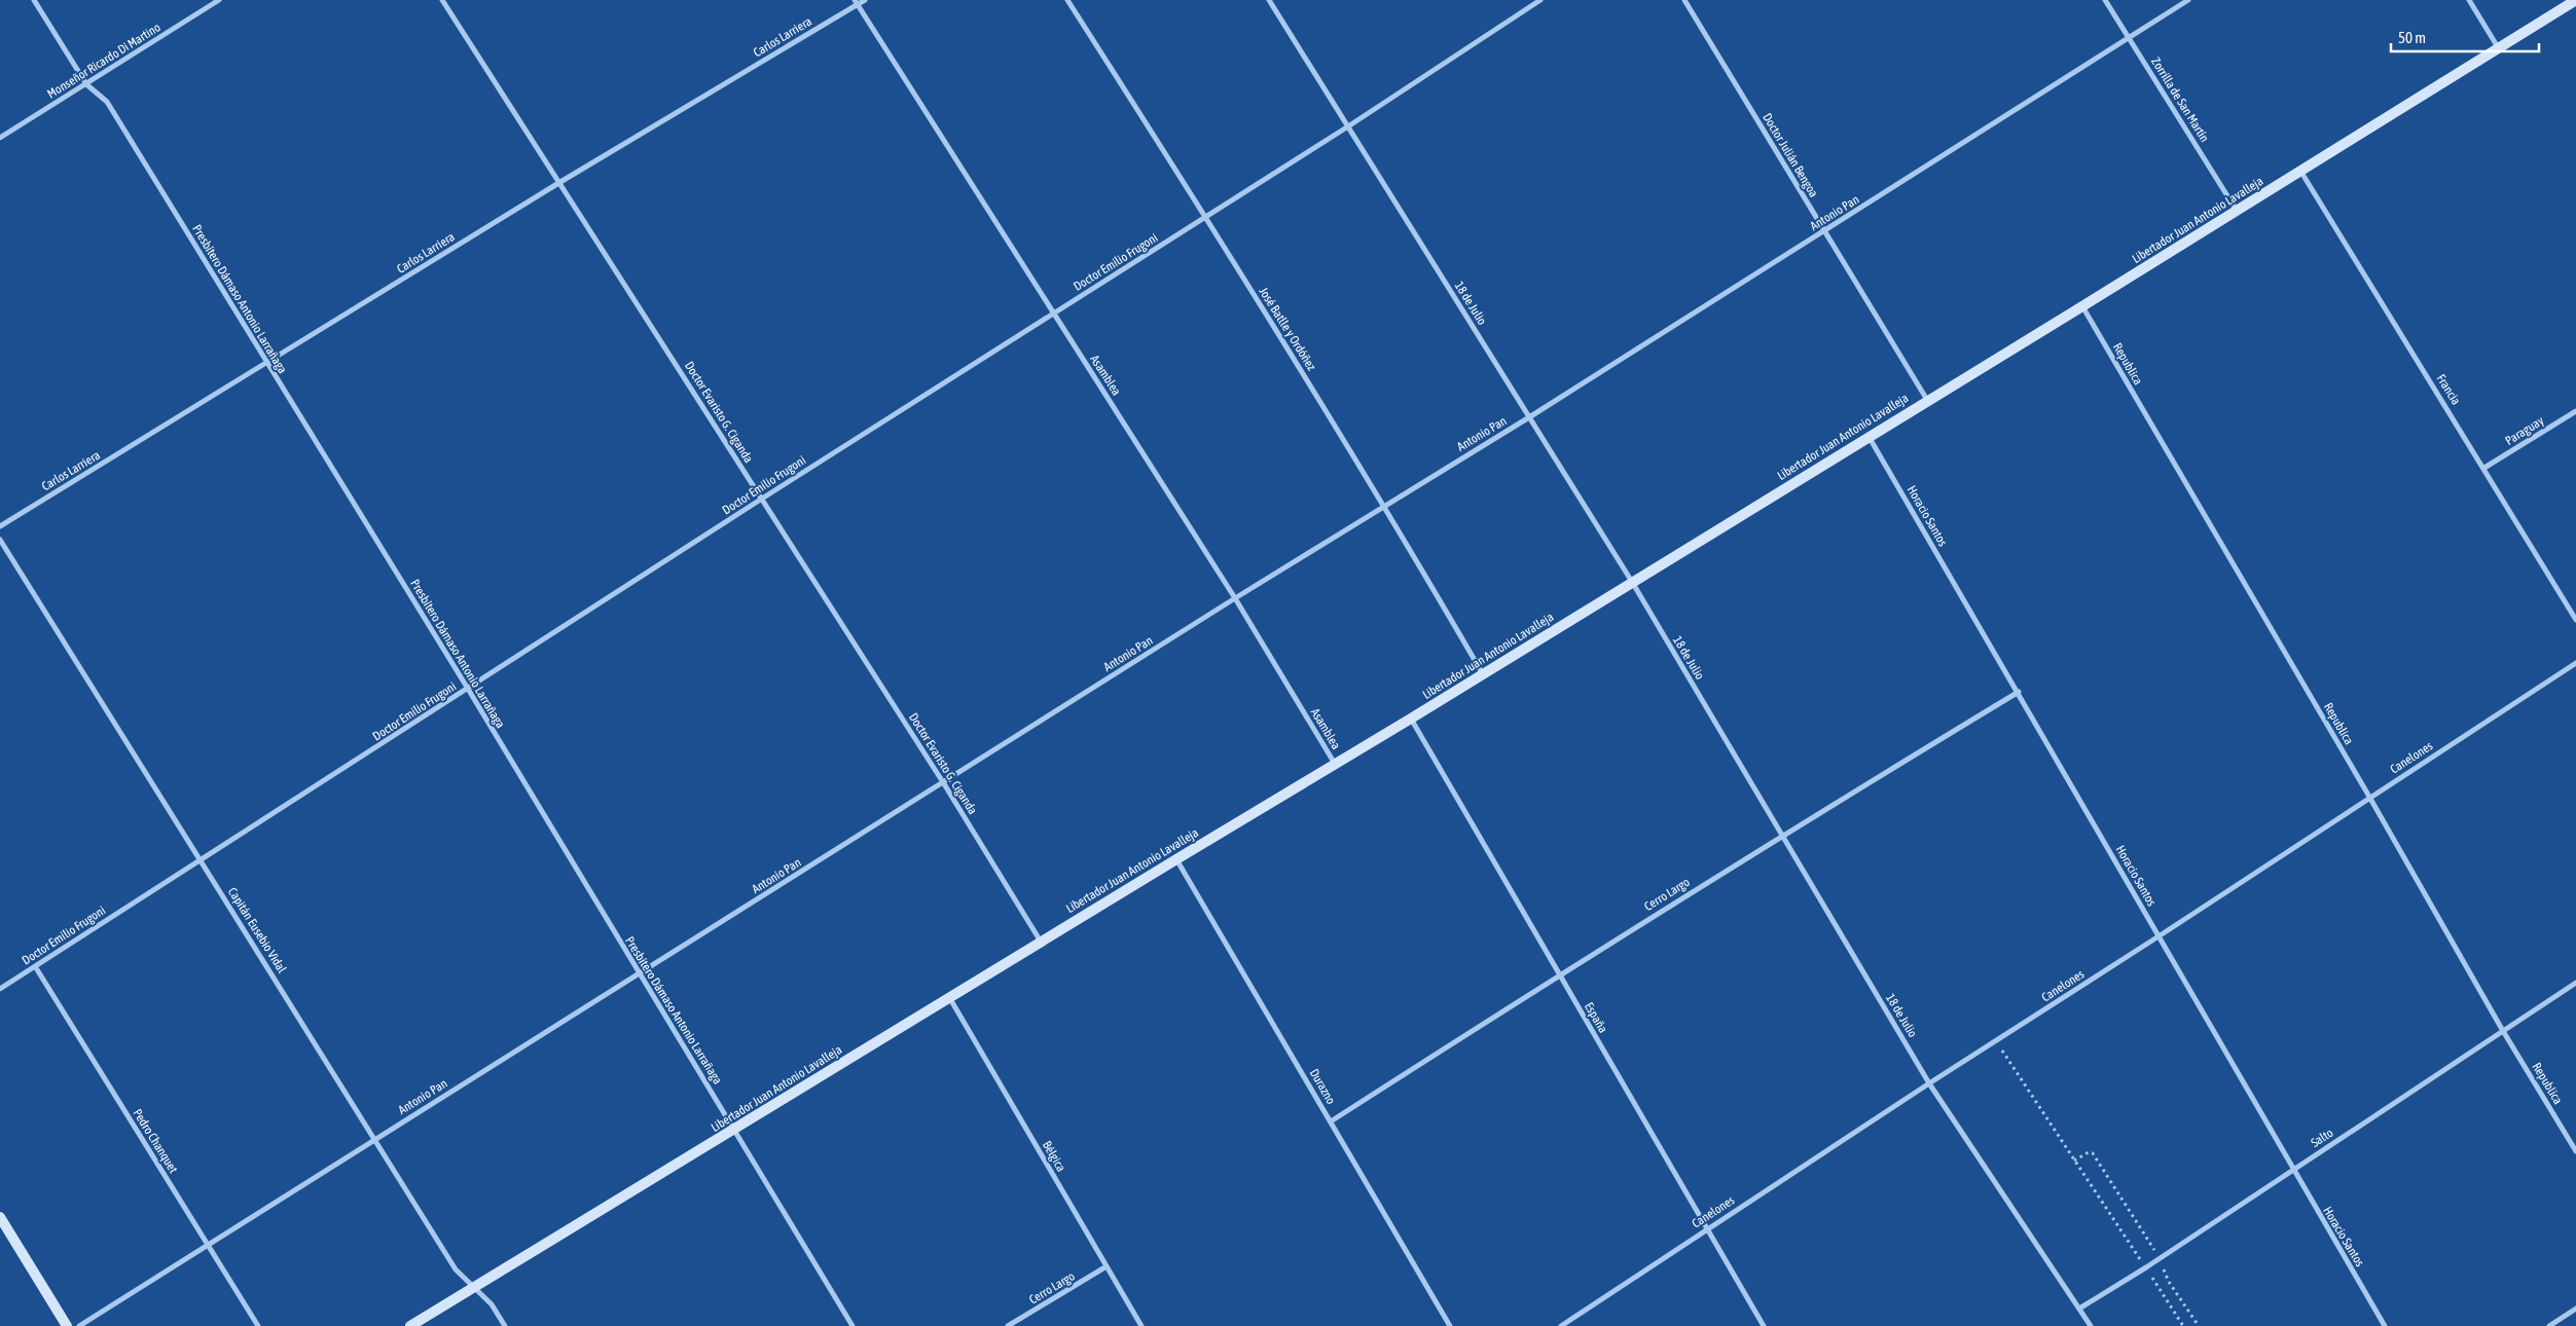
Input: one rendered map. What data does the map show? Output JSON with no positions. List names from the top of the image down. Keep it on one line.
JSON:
{"streets":{"street":["Carlos Larriera","Monseñor Ricardo Di Martino","Zorrilla de San Martín","Doctor Julián Bengoa","Antonio Pan","Libertador Juan Antonio Lavalleja","Doctor Emilio Frugoni","Presbítero Dámaso Antonio Larrañaga","18 de Julio","José Batlle y Ordóñez","Republica","Asamblea","Francia","Doctor Evaristo G. Ciganda","Paraguay","Horacio Santos","Canelones","Cerro Largo","Capitán Eusebio Vidal","España","Durazno","Salto","Pedro Chanquet","Bélgica"]},"crossings":[["Carlos Larriera","Presbítero Dámaso Antonio Larrañaga"],["Carlos Larriera","Asamblea"],["Carlos Larriera","Doctor Evaristo G. Ciganda"],["Monseñor Ricardo Di Martino","Presbítero Dámaso Antonio Larrañaga"],["Zorrilla de San Martín","Antonio Pan"],["Zorrilla de San Martín","Libertador Juan Antonio Lavalleja"],["Doctor Julián Bengoa","Antonio Pan"],["Doctor Julián Bengoa","Libertador Juan Antonio Lavalleja"],["Antonio Pan","Presbítero Dámaso Antonio Larrañaga"],["Antonio Pan","18 de Julio"],["Antonio Pan","José Batlle y Ordóñez"],["Antonio Pan","Asamblea"],["Antonio Pan","Doctor Evaristo G. Ciganda"],["Antonio Pan","Capitán Eusebio Vidal"],["Antonio Pan","Pedro Chanquet"],["Libertador Juan Antonio Lavalleja","Presbítero Dámaso Antonio Larrañaga"],["Libertador Juan Antonio Lavalleja","18 de Julio"],["Libertador Juan Antonio Lavalleja","José Batlle y Ordóñez"],["Libertador Juan Antonio Lavalleja","Republica"],["Libertador Juan Antonio Lavalleja","Asamblea"],["Libertador Juan Antonio Lavalleja","Francia"],["Libertador Juan Antonio Lavalleja","Doctor Evaristo G. Ciganda"],["Libertador Juan Antonio Lavalleja","Horacio Santos"],["Libertador Juan Antonio Lavalleja","Capitán Eusebio Vidal"],["Libertador Juan Antonio Lavalleja","España"],["Libertador Juan Antonio Lavalleja","Durazno"],["Libertador Juan Antonio Lavalleja","Bélgica"],["Doctor Emilio Frugoni","Presbítero Dámaso Antonio Larrañaga"],["Doctor Emilio Frugoni","18 de Julio"],["Doctor Emilio Frugoni","José Batlle y Ordóñez"],["Doctor Emilio Frugoni","Asamblea"],["Doctor Emilio Frugoni","Doctor Evaristo G. Ciganda"],["Doctor Emilio Frugoni","Capitán Eusebio Vidal"],["Doctor Emilio Frugoni","Pedro Chanquet"],["18 de Julio","Canelones"],["18 de Julio","Cerro Largo"],["18 de Julio","Salto"],["Republica","Canelones"],["Republica","Salto"],["Francia","Paraguay"],["Horacio Santos","Canelones"],["Horacio Santos","Cerro Largo"],["Horacio Santos","Salto"],["Canelones","España"],["Cerro Largo","España"],["Cerro Largo","Durazno"],["Cerro Largo","Bélgica"]],"scale_bar":"50 m"}
